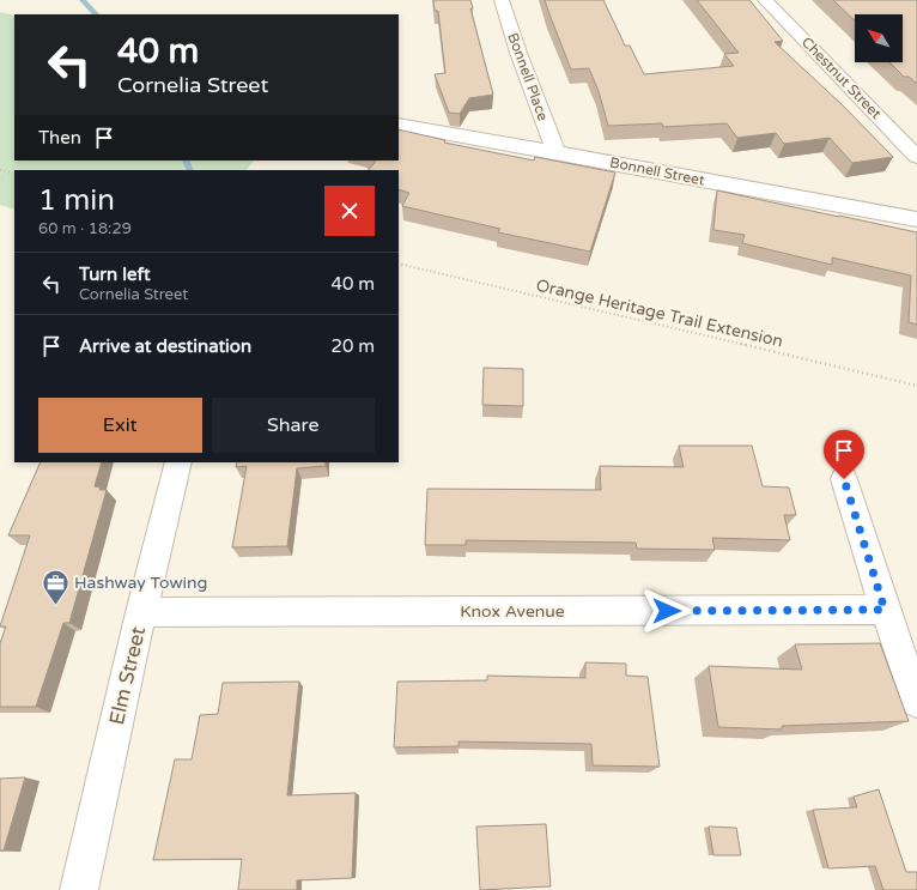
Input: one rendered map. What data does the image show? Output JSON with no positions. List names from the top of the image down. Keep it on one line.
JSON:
{"streets":{"street":["Bonnell Place","Chestnut Street","Bonnell Street","Knox Avenue","Elm Street"],"path":["Orange Heritage Trail Extension"]},"crossings":[["Bonnell Place","Bonnell Street"],["Knox Avenue","Elm Street"]],"places":{"office":["Hashway Towing"]},"north":"top left","page":{"turn":["40 m","Cornelia Street"],"then":"Then","heading":["1 min","60 m · 18:29"],"list":[{"name":"Turn left","note":"Cornelia Street","value":"40 m"},{"name":"Arrive at destination","value":"20 m"}],"buttons":["Exit","Share"]}}
